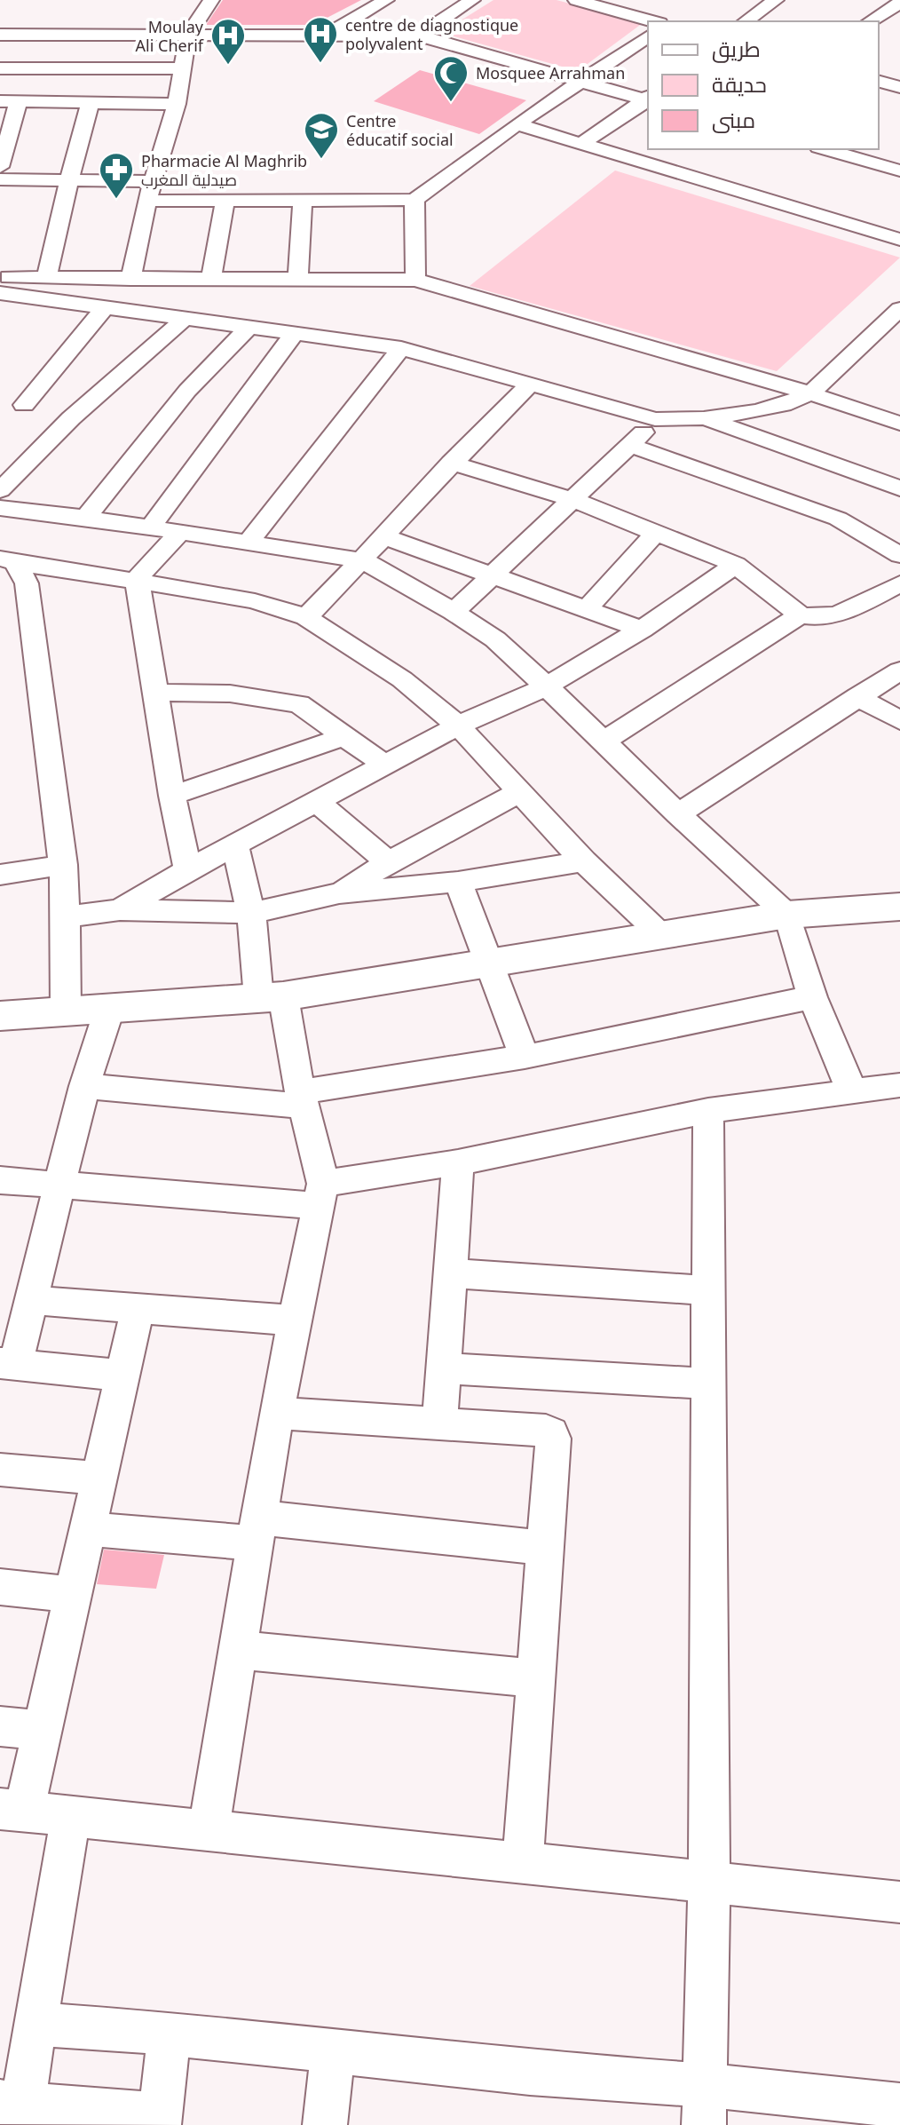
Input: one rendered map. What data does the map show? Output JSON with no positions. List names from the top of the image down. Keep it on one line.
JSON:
{"places":{"hospital":["centre de diagnostique polyvalent","Moulay Ali Cherif"],"mosque":["Mosquee Arrahman"],"school or university":["Centre éducatif social"],"pharmacy":["Pharmacie Al Maghrib صيدلية المغرب"]},"legend":["طريق","حديقة","مبنى"]}
